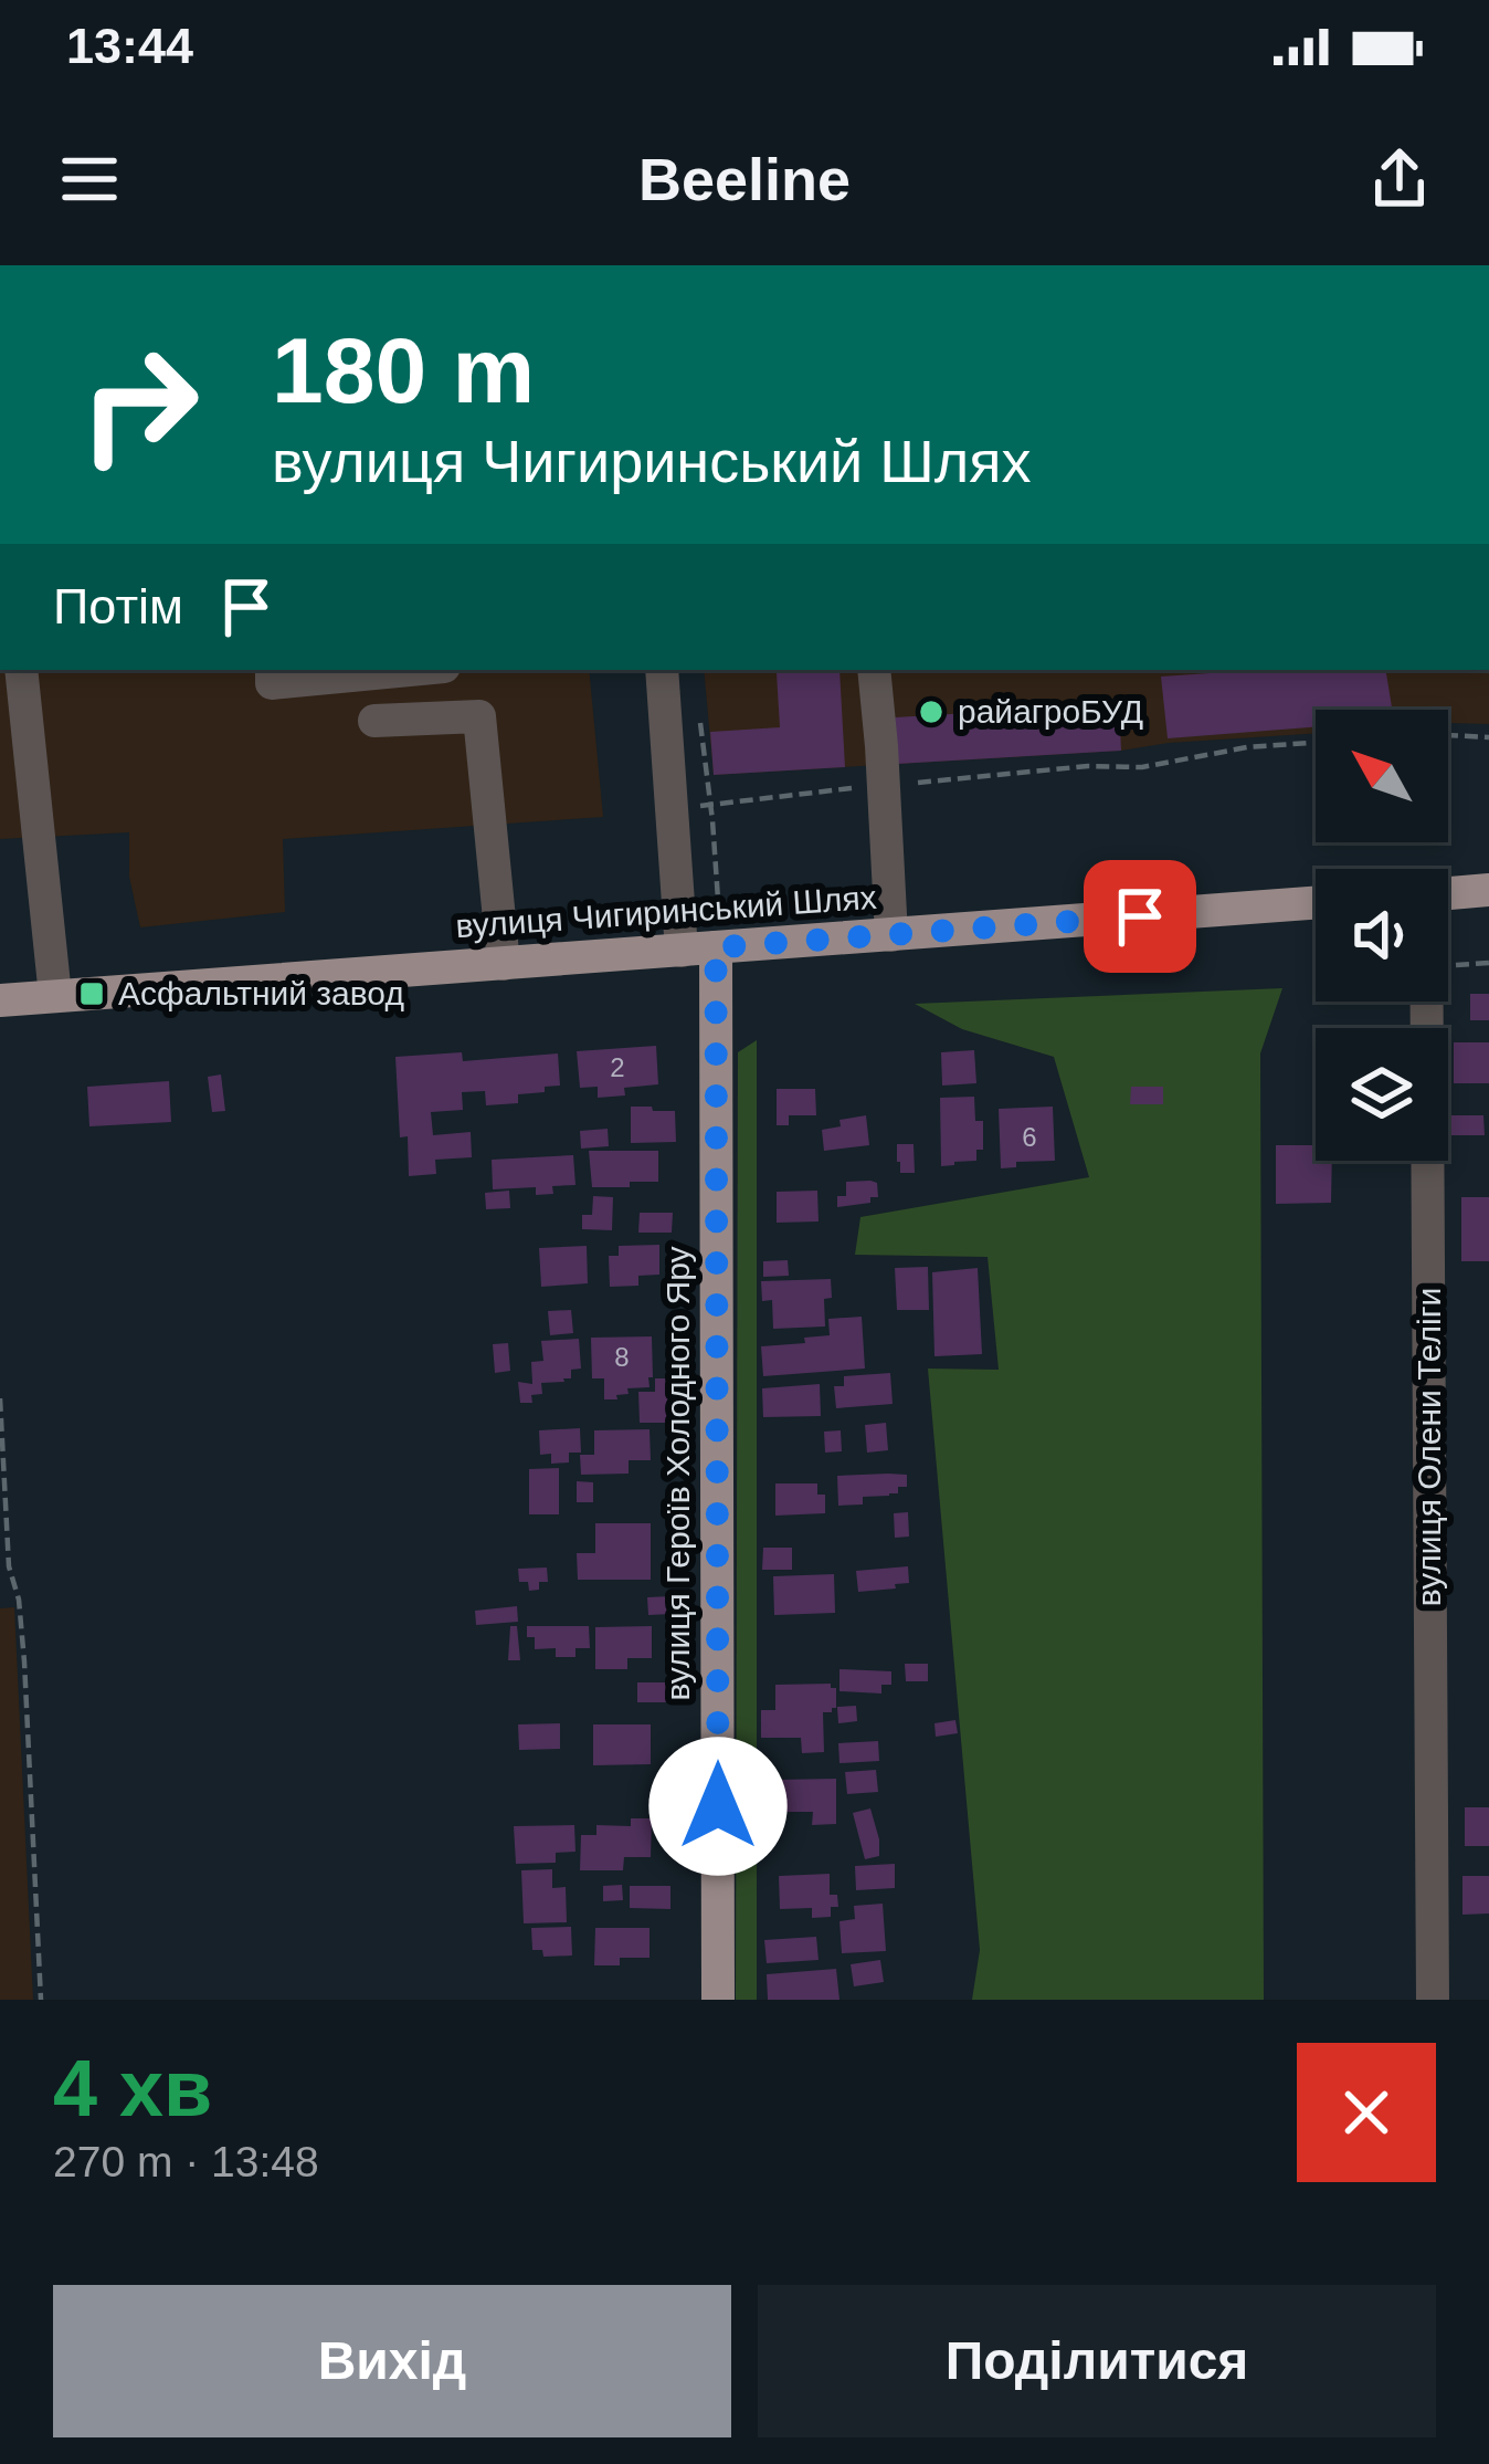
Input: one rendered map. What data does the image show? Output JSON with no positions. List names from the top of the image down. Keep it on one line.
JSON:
{"streets":{"main road":["вулиця Чигиринський Шлях","вулиця Героїв Холодного Яру"],"street":["вулиця Олени Теліги"]},"crossings":[["вулиця Чигиринський Шлях","вулиця Героїв Холодного Яру"]],"places":{"other":["райагроБУД"],"transit":["Асфальтний завод"]},"house_numbers":["2","6","8"],"north":"top left","page":{"status":"13:44","header":"Beeline","turn":["180 m","вулиця Чигиринський Шлях"],"then":"Потім","heading":["4 хв","270 m · 13:48"],"buttons":["Вихід","Поділитися"]}}
